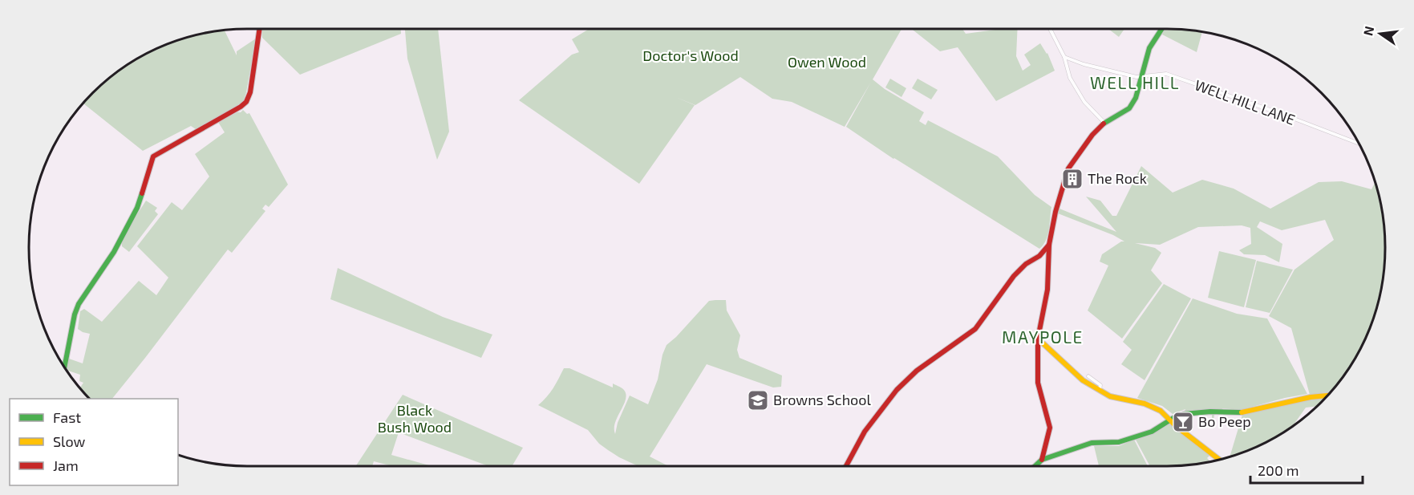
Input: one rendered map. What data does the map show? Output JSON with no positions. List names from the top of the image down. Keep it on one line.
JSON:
{"streets":{"street":["WELL HILL LANE"]},"districts":["WELL HILL","MAYPOLE"],"parks":["Doctor's Wood","Owen Wood","Black Bush Wood"],"places":{"building":["The Rock"],"school or university":["Browns School"],"bar":["Bo Peep"]},"legend":["Fast","Slow","Jam"],"scale_bar":"200 m","north":"left"}
